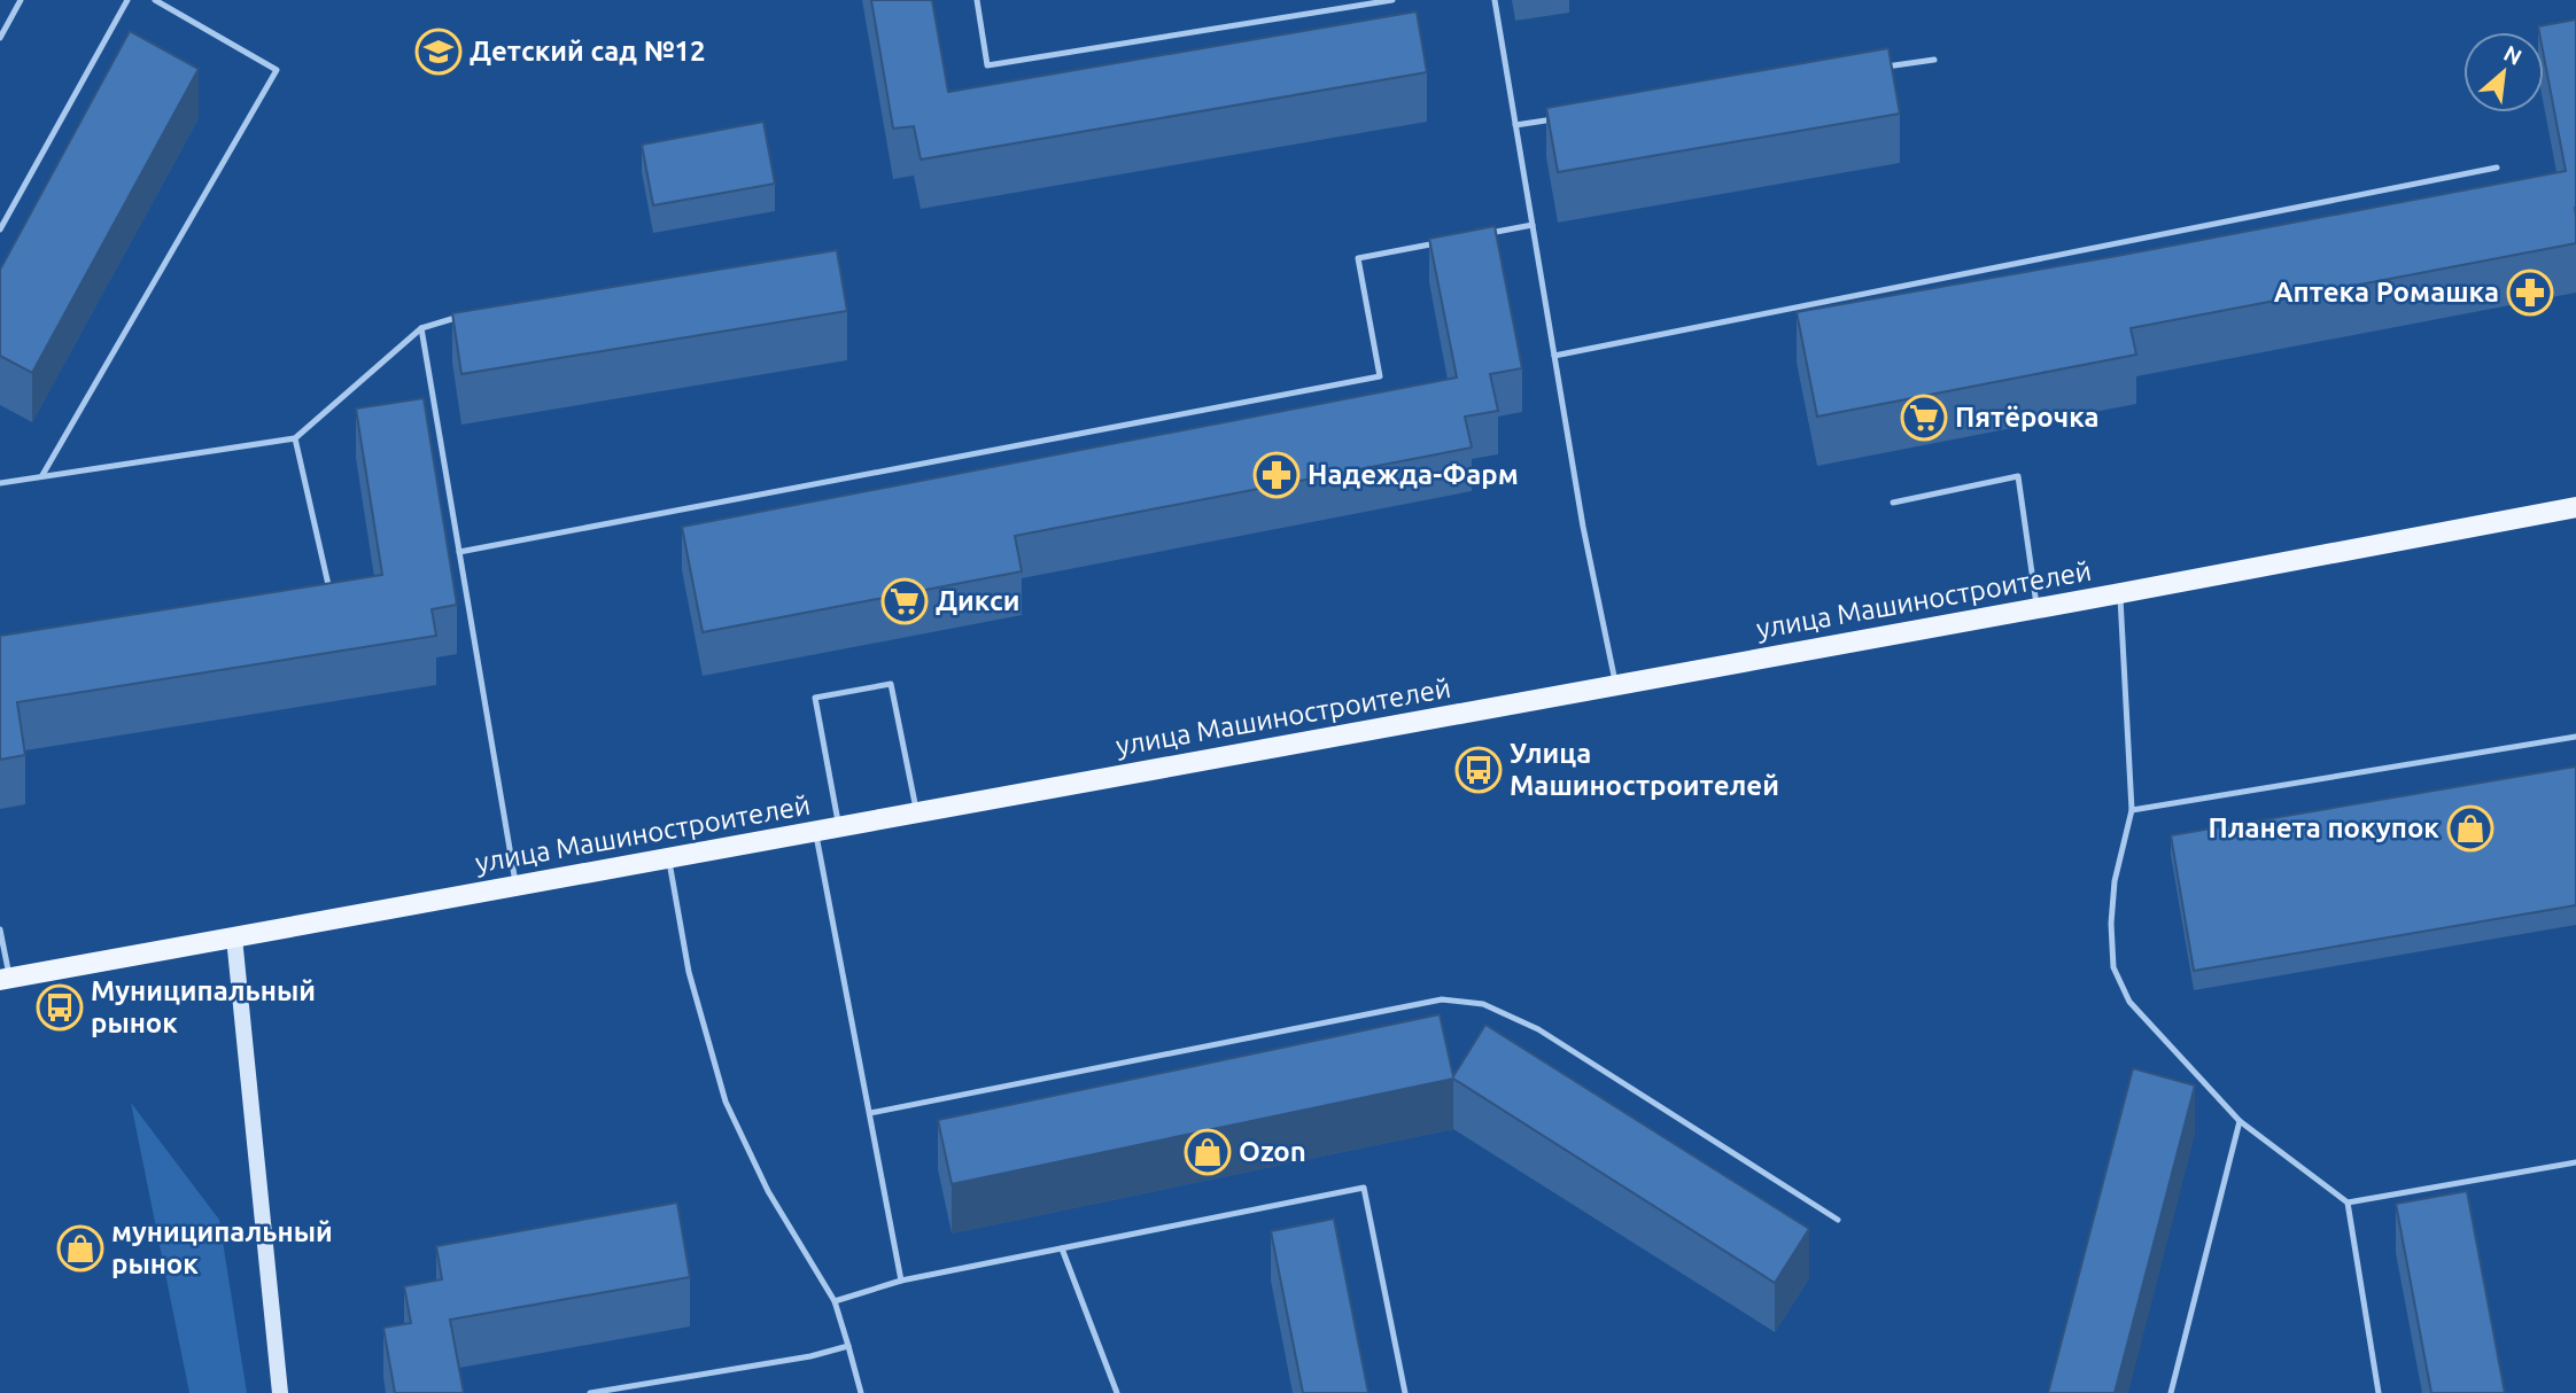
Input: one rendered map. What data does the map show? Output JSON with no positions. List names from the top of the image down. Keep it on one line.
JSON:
{"streets":{"main road":["улица Машиностроителей"]},"places":{"school or university":["Детский сад №12"],"pharmacy":["Аптека Ромашка","Надежда-Фарм"],"supermarket":["Пятёрочка","Дикси"],"bus stop":["Улица Машиностроителей","Муниципальный рынок"],"shop":["Планета покупок","Ozon","муниципальный рынок"]},"north":"top right"}
